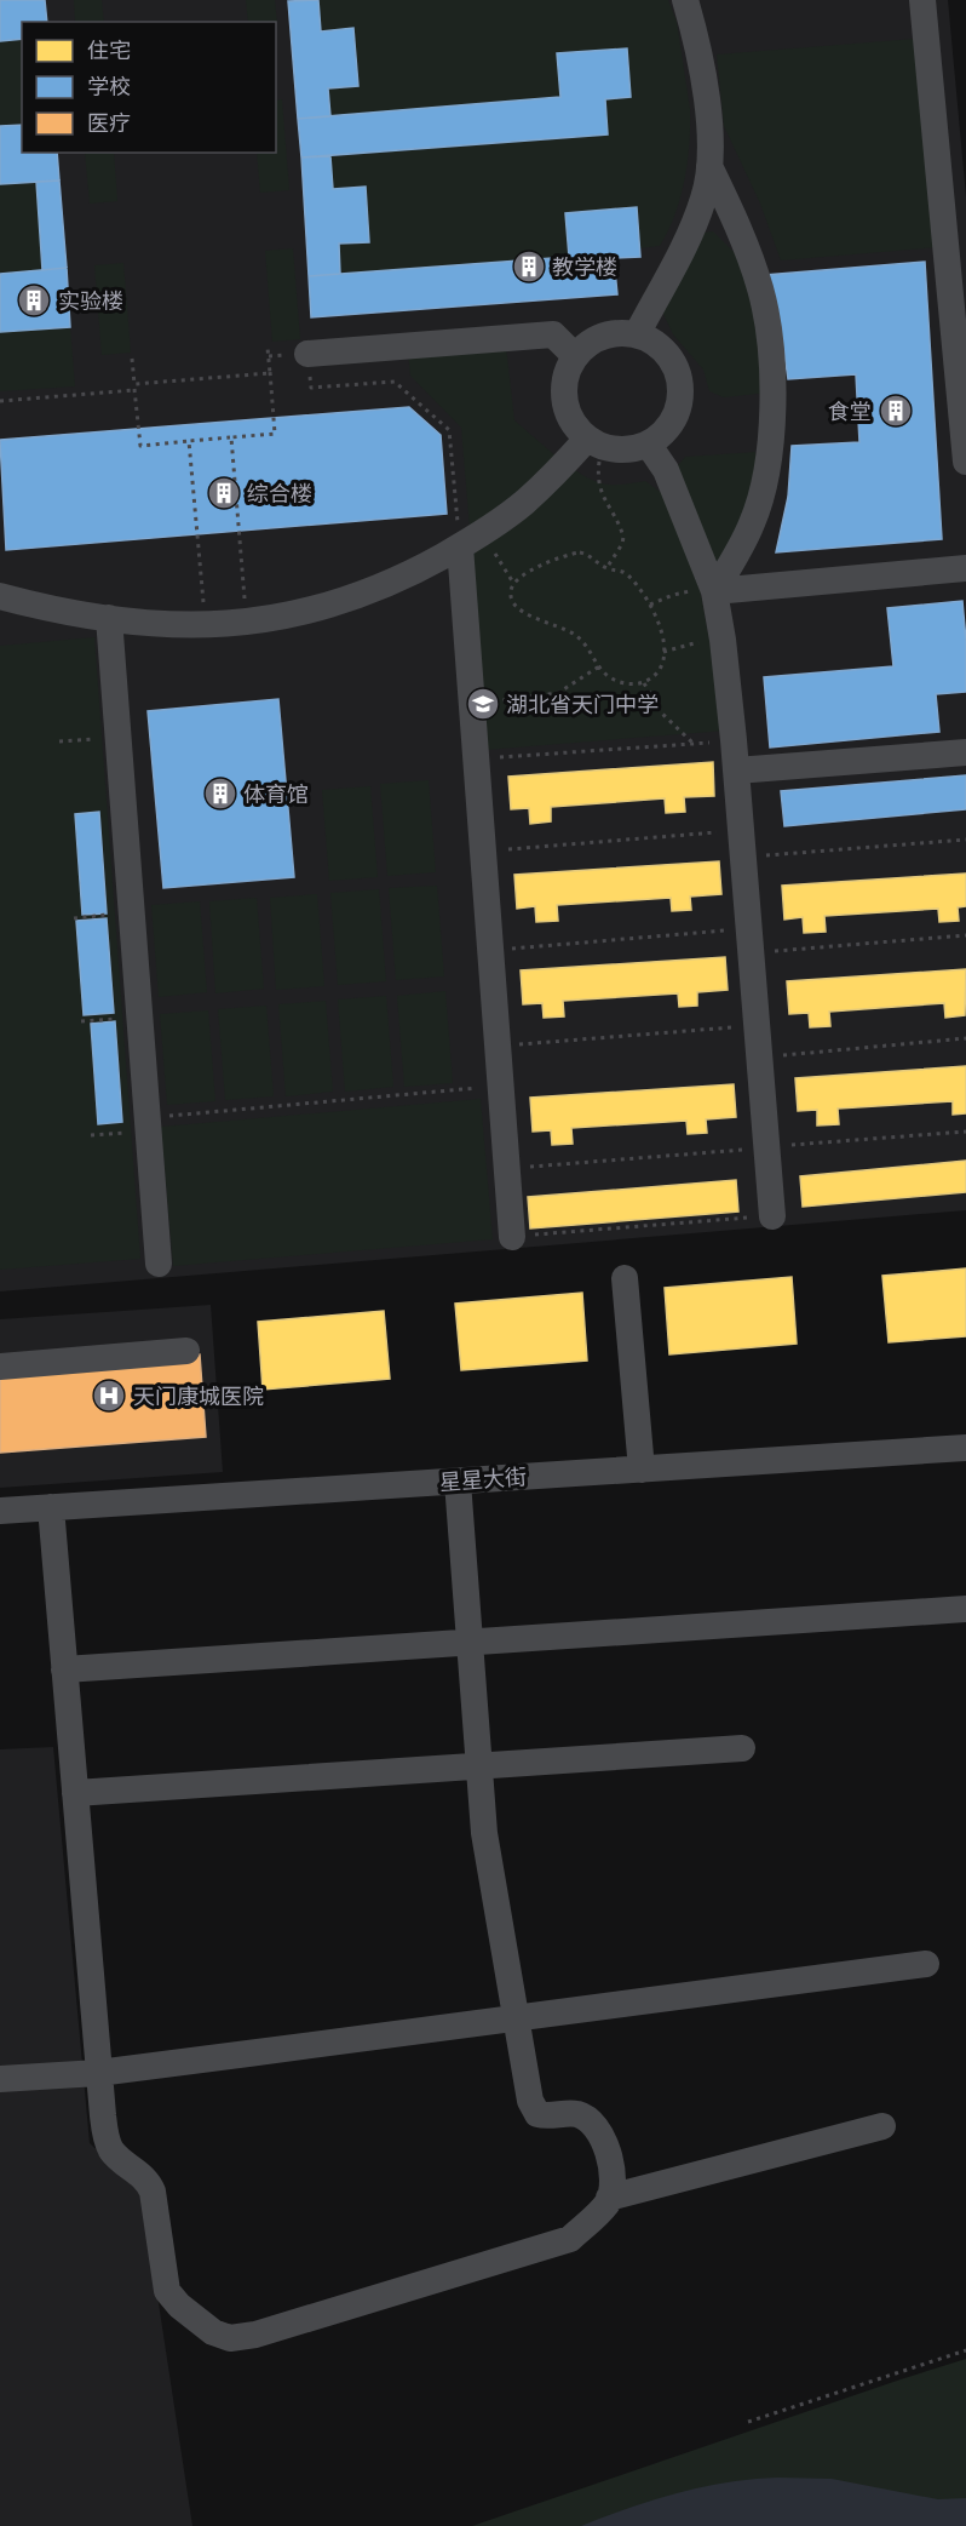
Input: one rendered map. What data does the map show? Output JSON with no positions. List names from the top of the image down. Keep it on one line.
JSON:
{"streets":{"street":["星星大街"]},"places":{"building":["教学楼","实验楼","食堂","综合楼","体育馆"],"school or university":["湖北省天门中学"],"hospital":["天门康城医院"]},"legend":["住宅","学校","医疗"]}
